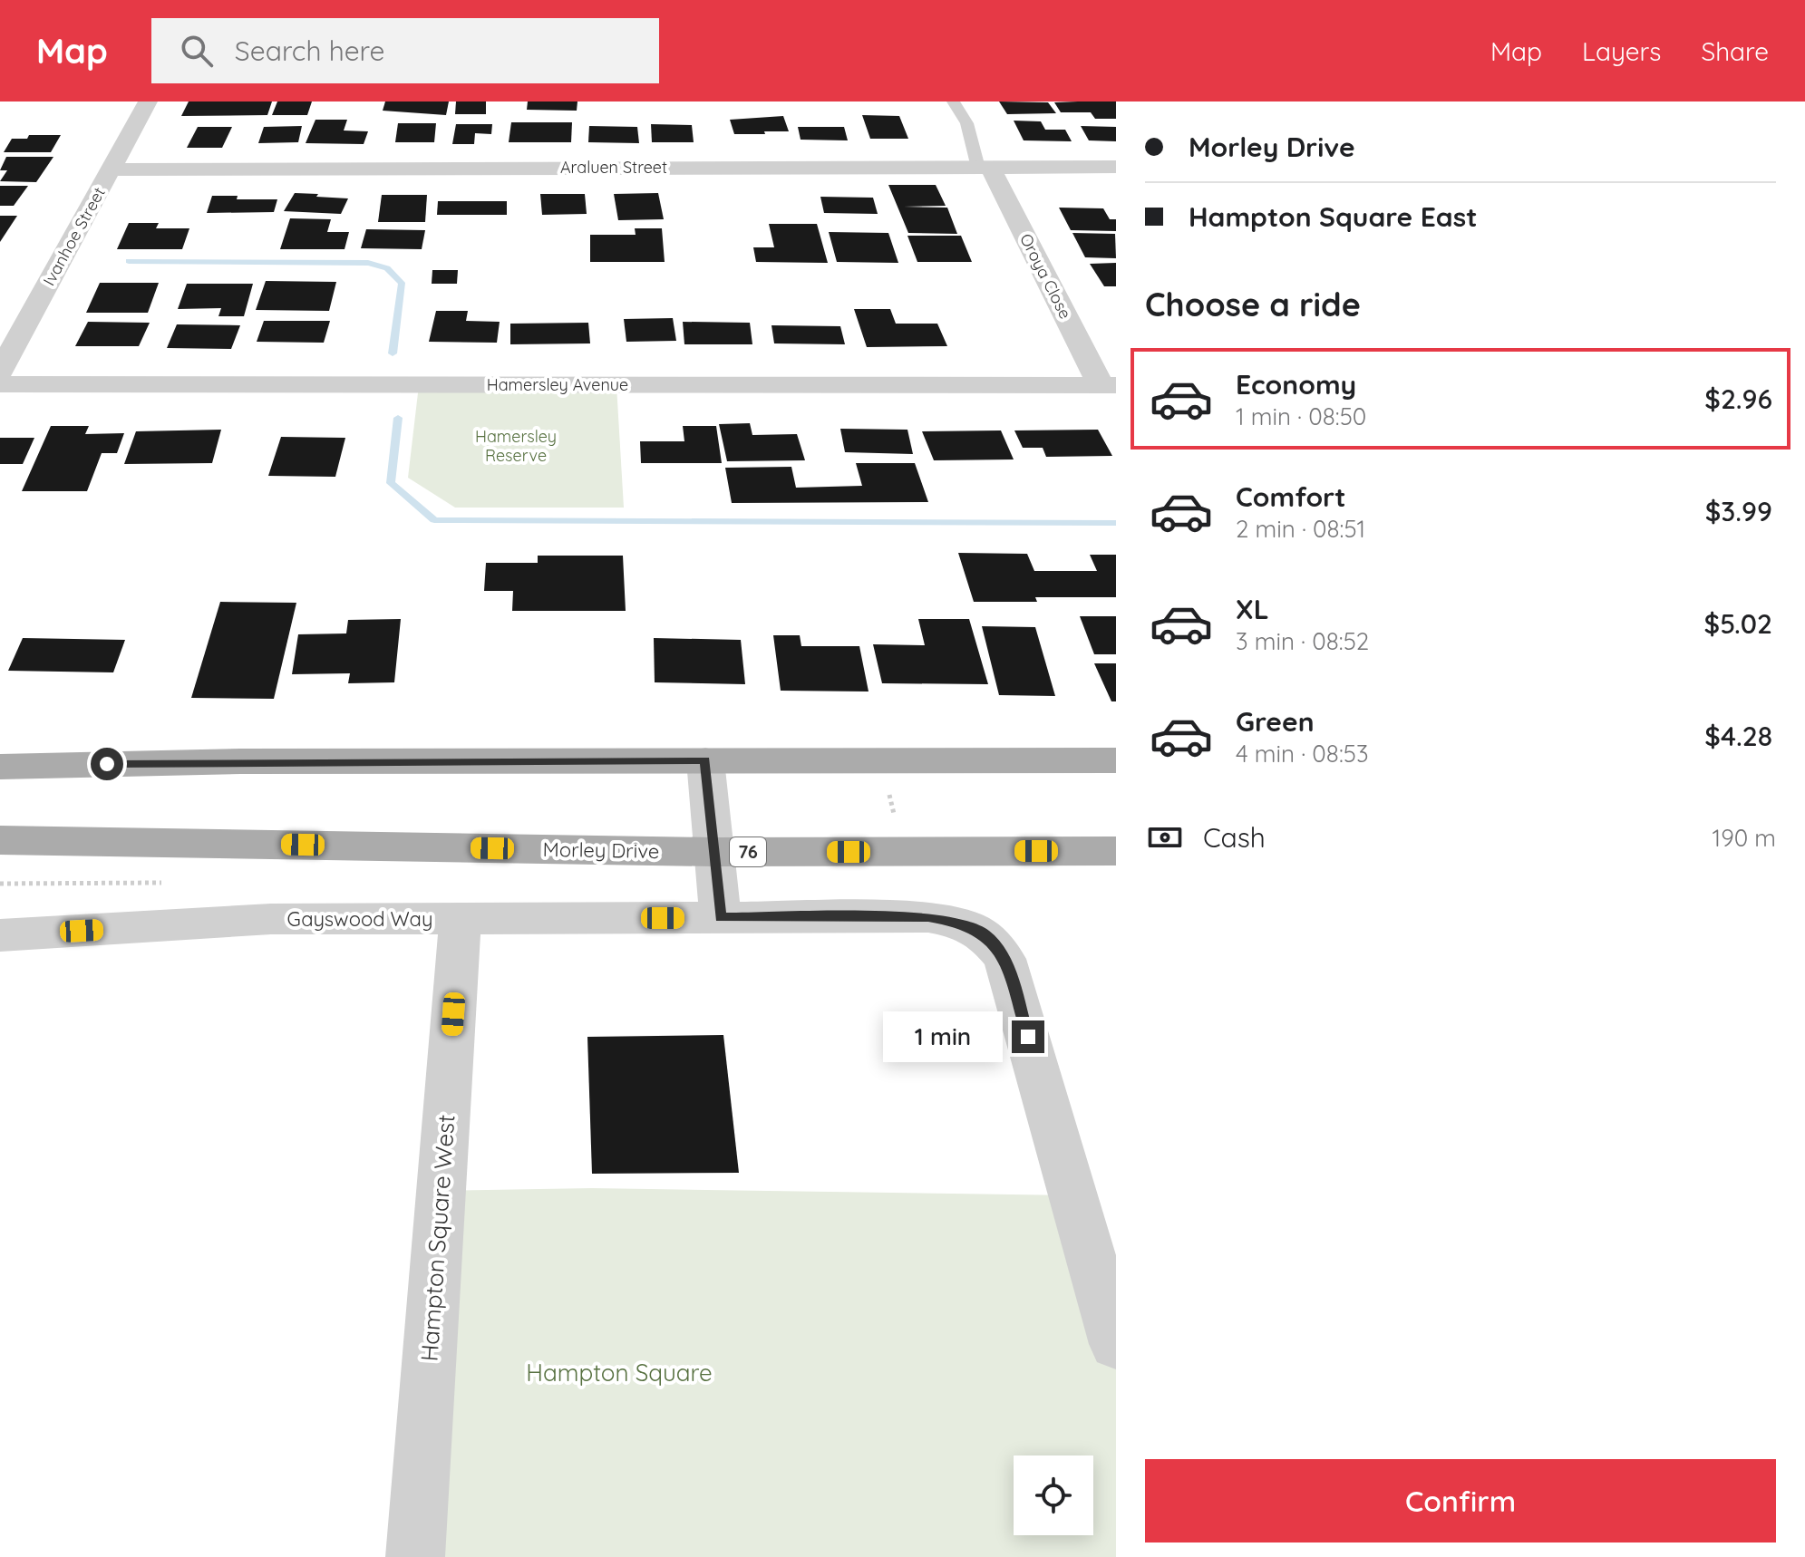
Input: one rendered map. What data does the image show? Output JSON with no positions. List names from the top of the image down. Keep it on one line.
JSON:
{"streets":{"main road":["Morley Drive","76"],"street":["Araluen Street","Ivanhoe Street","Oroya Close","Hamersley Avenue","Gayswood Way","Hampton Square West"]},"crossings":[["Araluen Street","Ivanhoe Street"],["Araluen Street","Oroya Close"],["Oroya Close","Hamersley Avenue"],["Gayswood Way","Hampton Square West"]],"parks":["Hamersley Reserve","Hampton Square"],"page":{"header":"Map","search":"Search here","nav":["Map","Layers","Share"],"banner":["Morley Drive","Hampton Square East"],"heading":"Choose a ride","list":[{"name":"Economy","note":"1 min · 08:50","value":"$2.96"},{"name":"Comfort","note":"2 min · 08:51","value":"$3.99"},{"name":"XL","note":"3 min · 08:52","value":"$5.02"},{"name":"Green","note":"4 min · 08:53","value":"$4.28"}],"pay":["Cash","190 m"],"bubble":"1 min","buttons":"Confirm"}}
